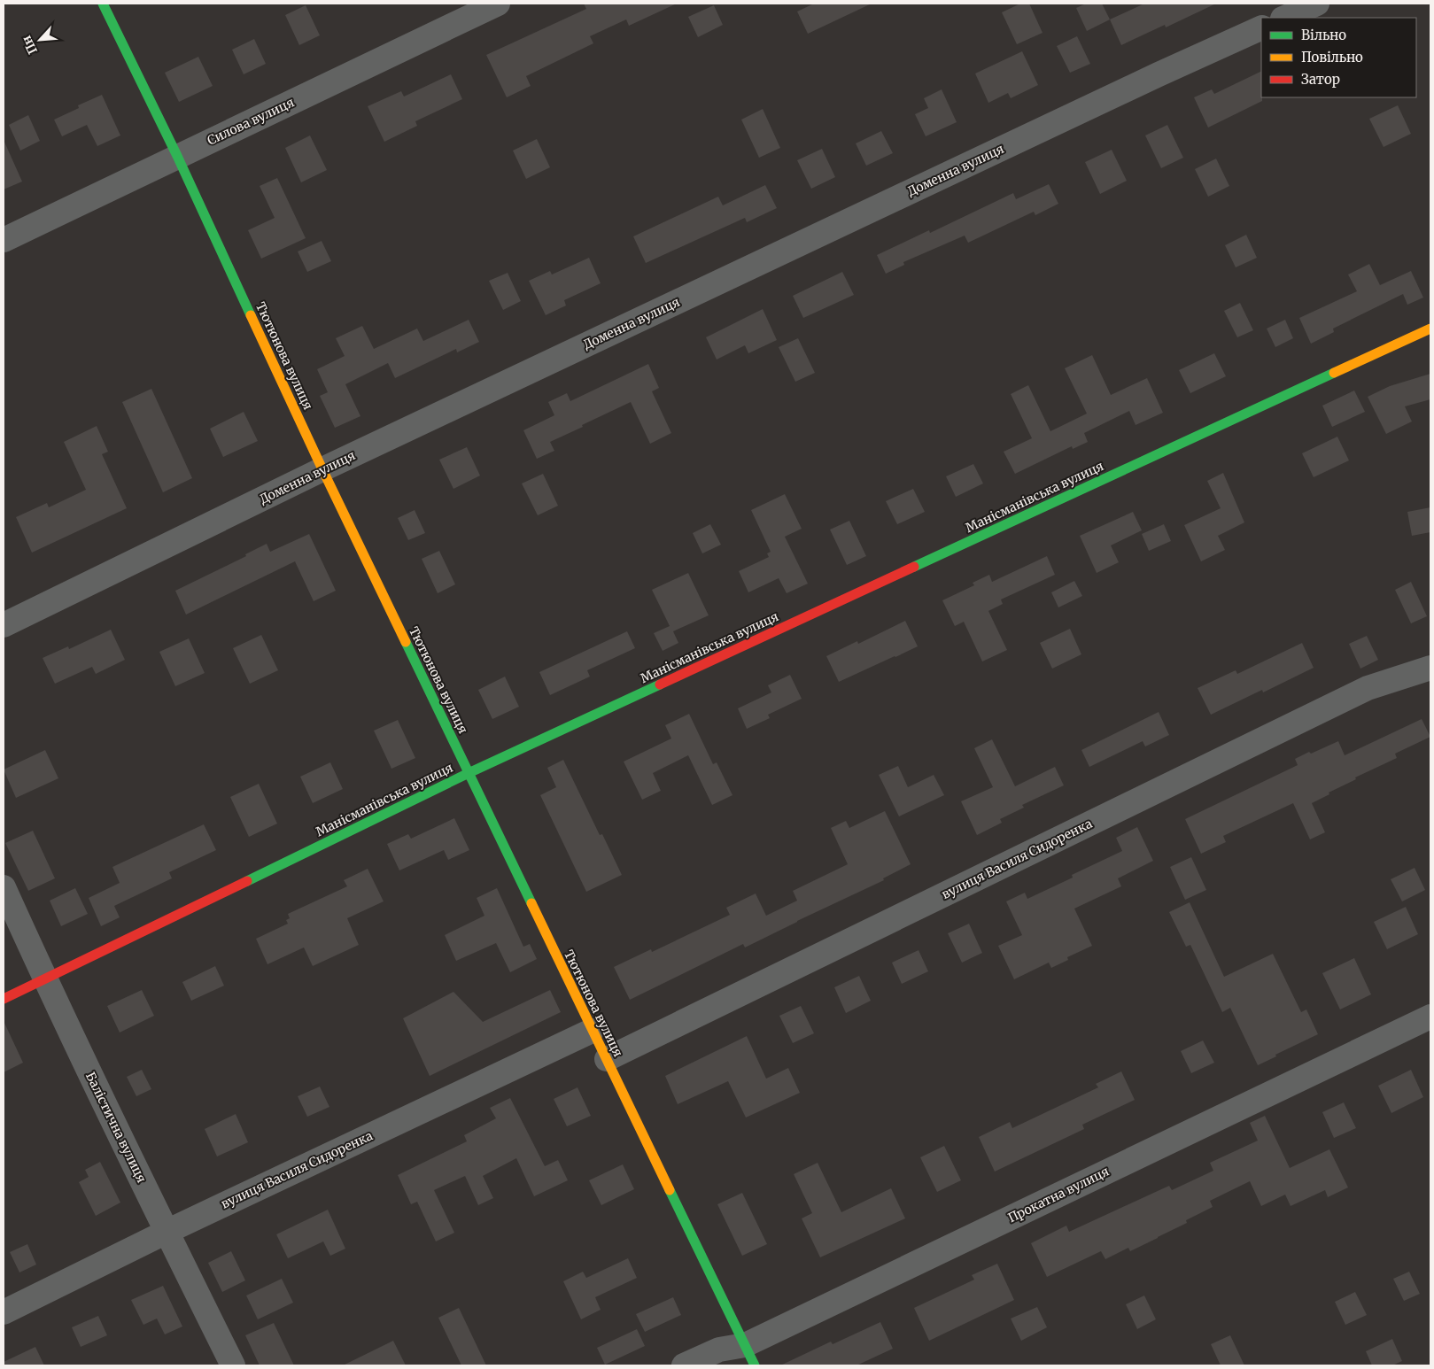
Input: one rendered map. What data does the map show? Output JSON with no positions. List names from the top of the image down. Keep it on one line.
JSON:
{"streets":{"street":["Силова вулиця","Доменна вулиця","Тютюнова вулиця","Манісманівська вулиця","вулиця Василя Сидоренка","Балістична вулиця","Прокатна вулиця"]},"crossings":[["Силова вулиця","Тютюнова вулиця"],["Доменна вулиця","Тютюнова вулиця"],["Тютюнова вулиця","Манісманівська вулиця"],["Тютюнова вулиця","вулиця Василя Сидоренка"],["Тютюнова вулиця","Прокатна вулиця"],["Манісманівська вулиця","Балістична вулиця"],["вулиця Василя Сидоренка","Балістична вулиця"]],"legend":["Вільно","Повільно","Затор"],"north":"bottom left"}
